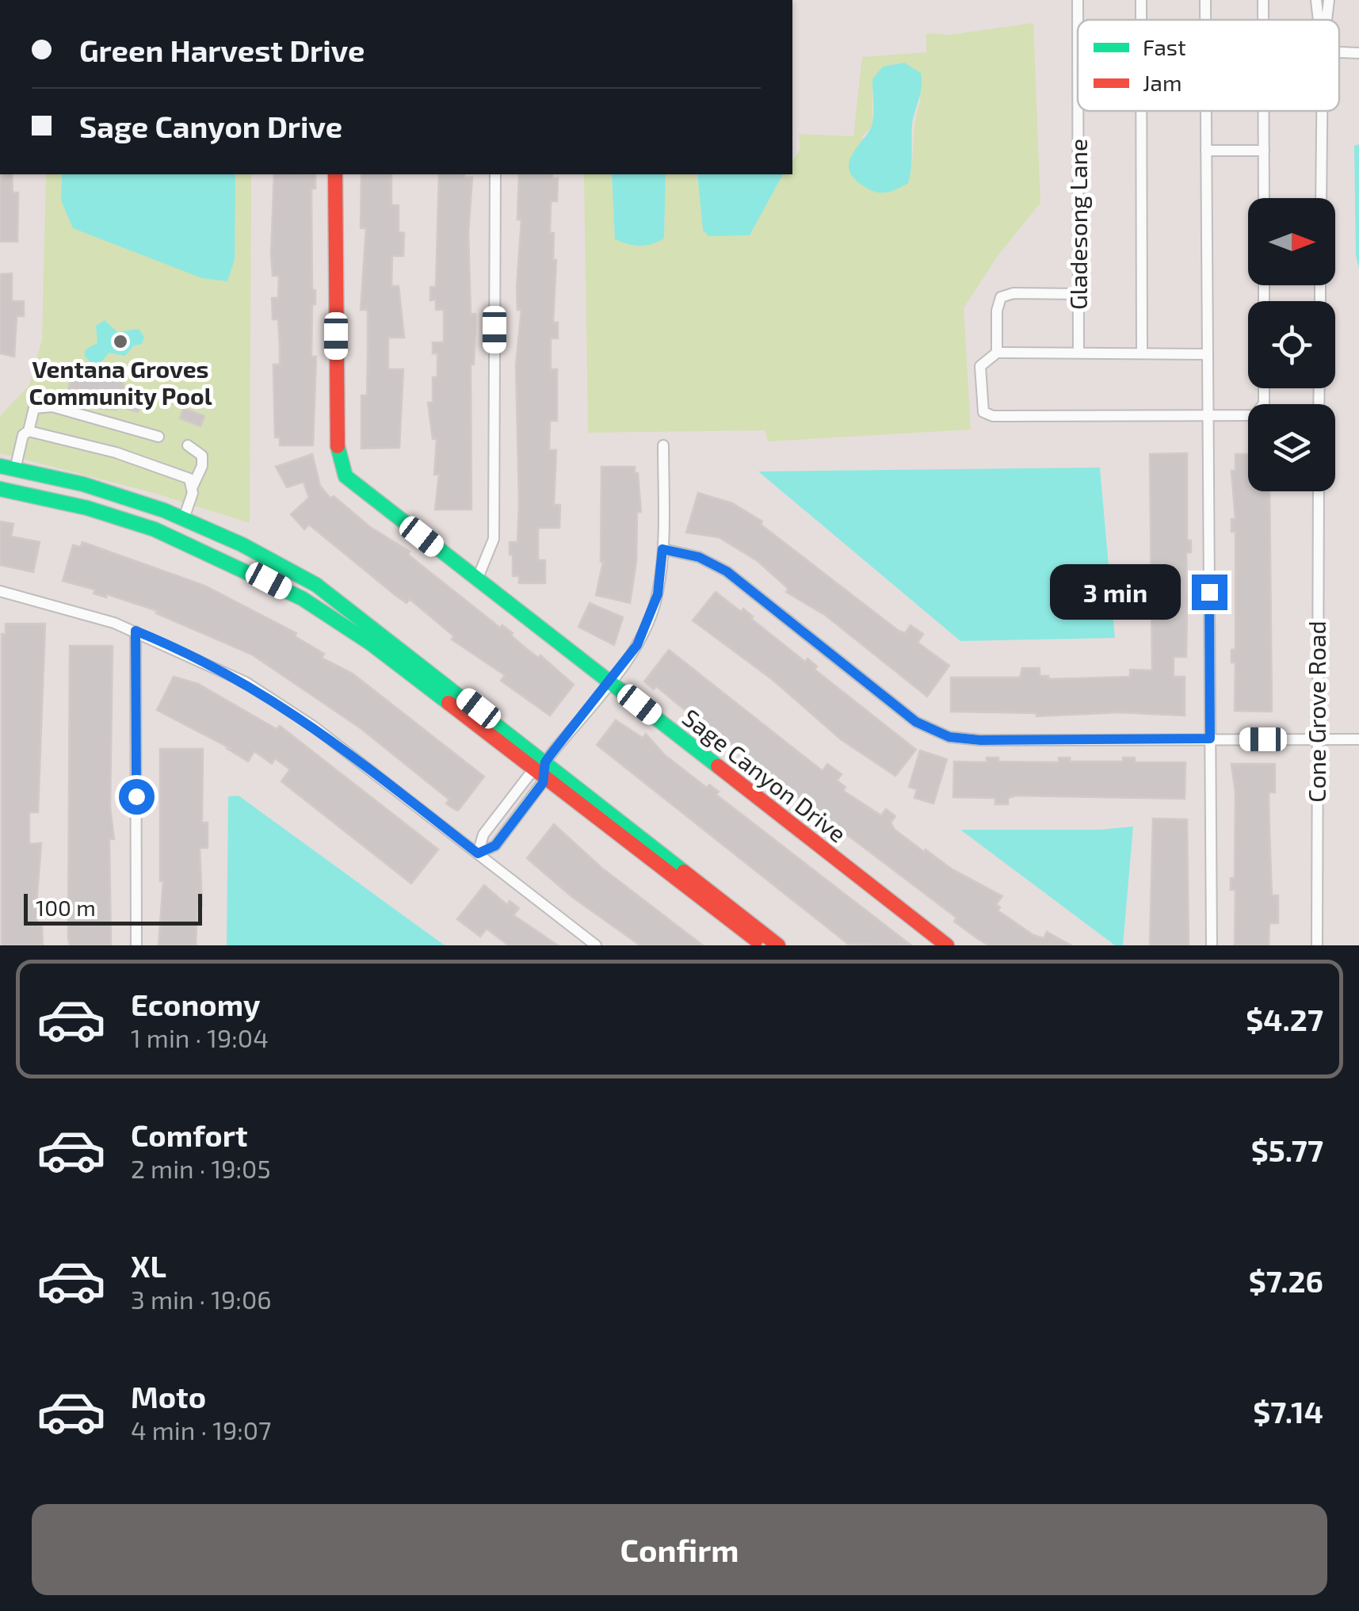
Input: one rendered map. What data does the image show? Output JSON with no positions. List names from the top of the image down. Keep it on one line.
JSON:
{"streets":{"street":["Gladesong Lane","Cone Grove Road","Sage Canyon Drive"]},"places":["Ventana Groves Community Pool"],"legend":["Fast","Jam"],"scale_bar":"100 m","north":"right","page":{"banner":["Green Harvest Drive","Sage Canyon Drive"],"bubble":"3 min","scale":"100 m","list":[{"name":"Economy","note":"1 min · 19:04","value":"$4.27"},{"name":"Comfort","note":"2 min · 19:05","value":"$5.77"},{"name":"XL","note":"3 min · 19:06","value":"$7.26"},{"name":"Moto","note":"4 min · 19:07","value":"$7.14"}],"buttons":"Confirm"}}
